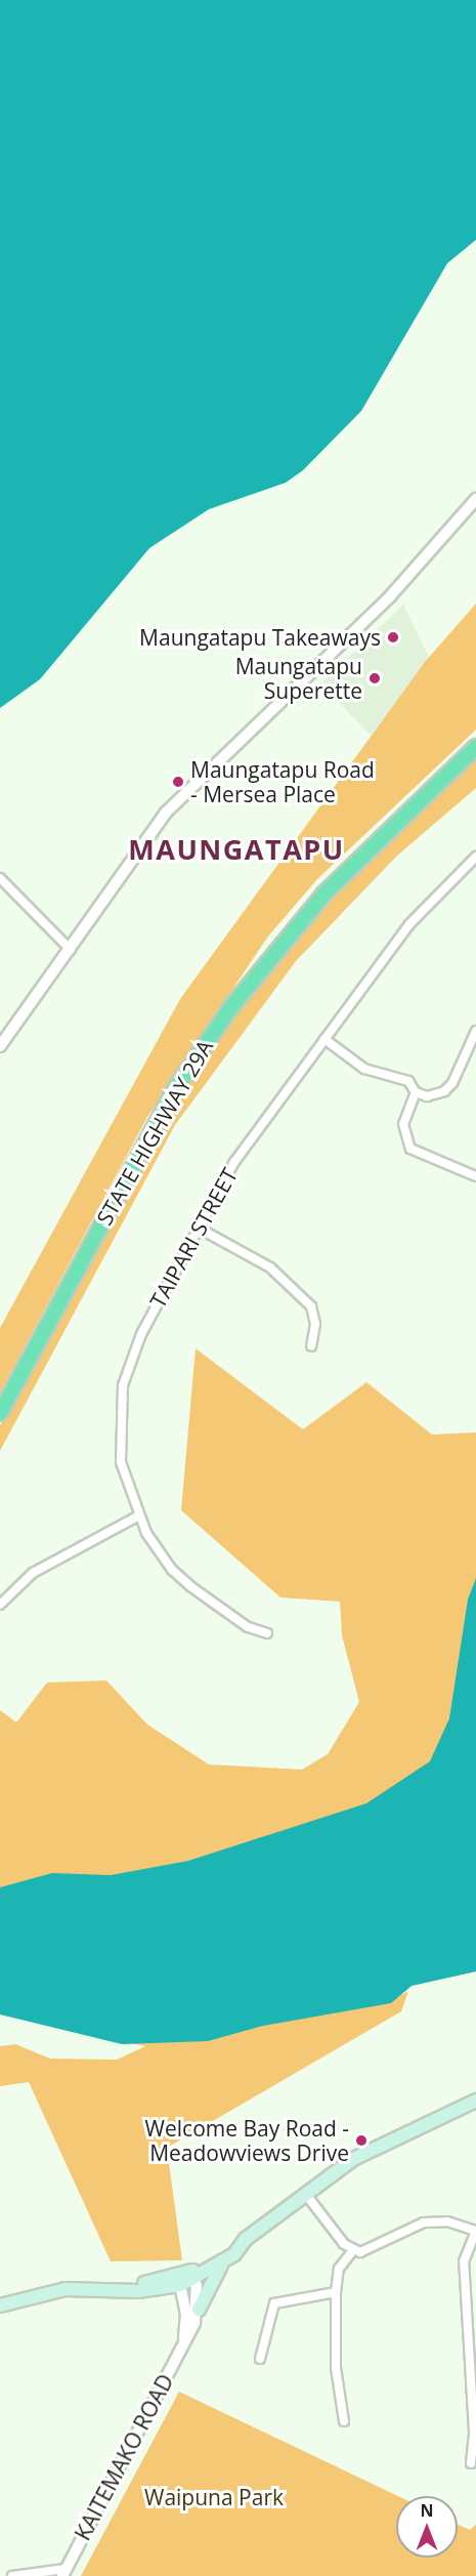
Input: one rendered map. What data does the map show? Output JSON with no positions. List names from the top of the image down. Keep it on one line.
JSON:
{"streets":{"highway":["STATE HIGHWAY 29A"],"street":["TAIPARI STREET","KAITEMAKO ROAD"]},"districts":["MAUNGATAPU"],"parks":["Waipuna Park"],"places":["Maungatapu Takeaways","Maungatapu Superette","Maungatapu Road - Mersea Place","Welcome Bay Road - Meadowviews Drive"],"north":"top"}
